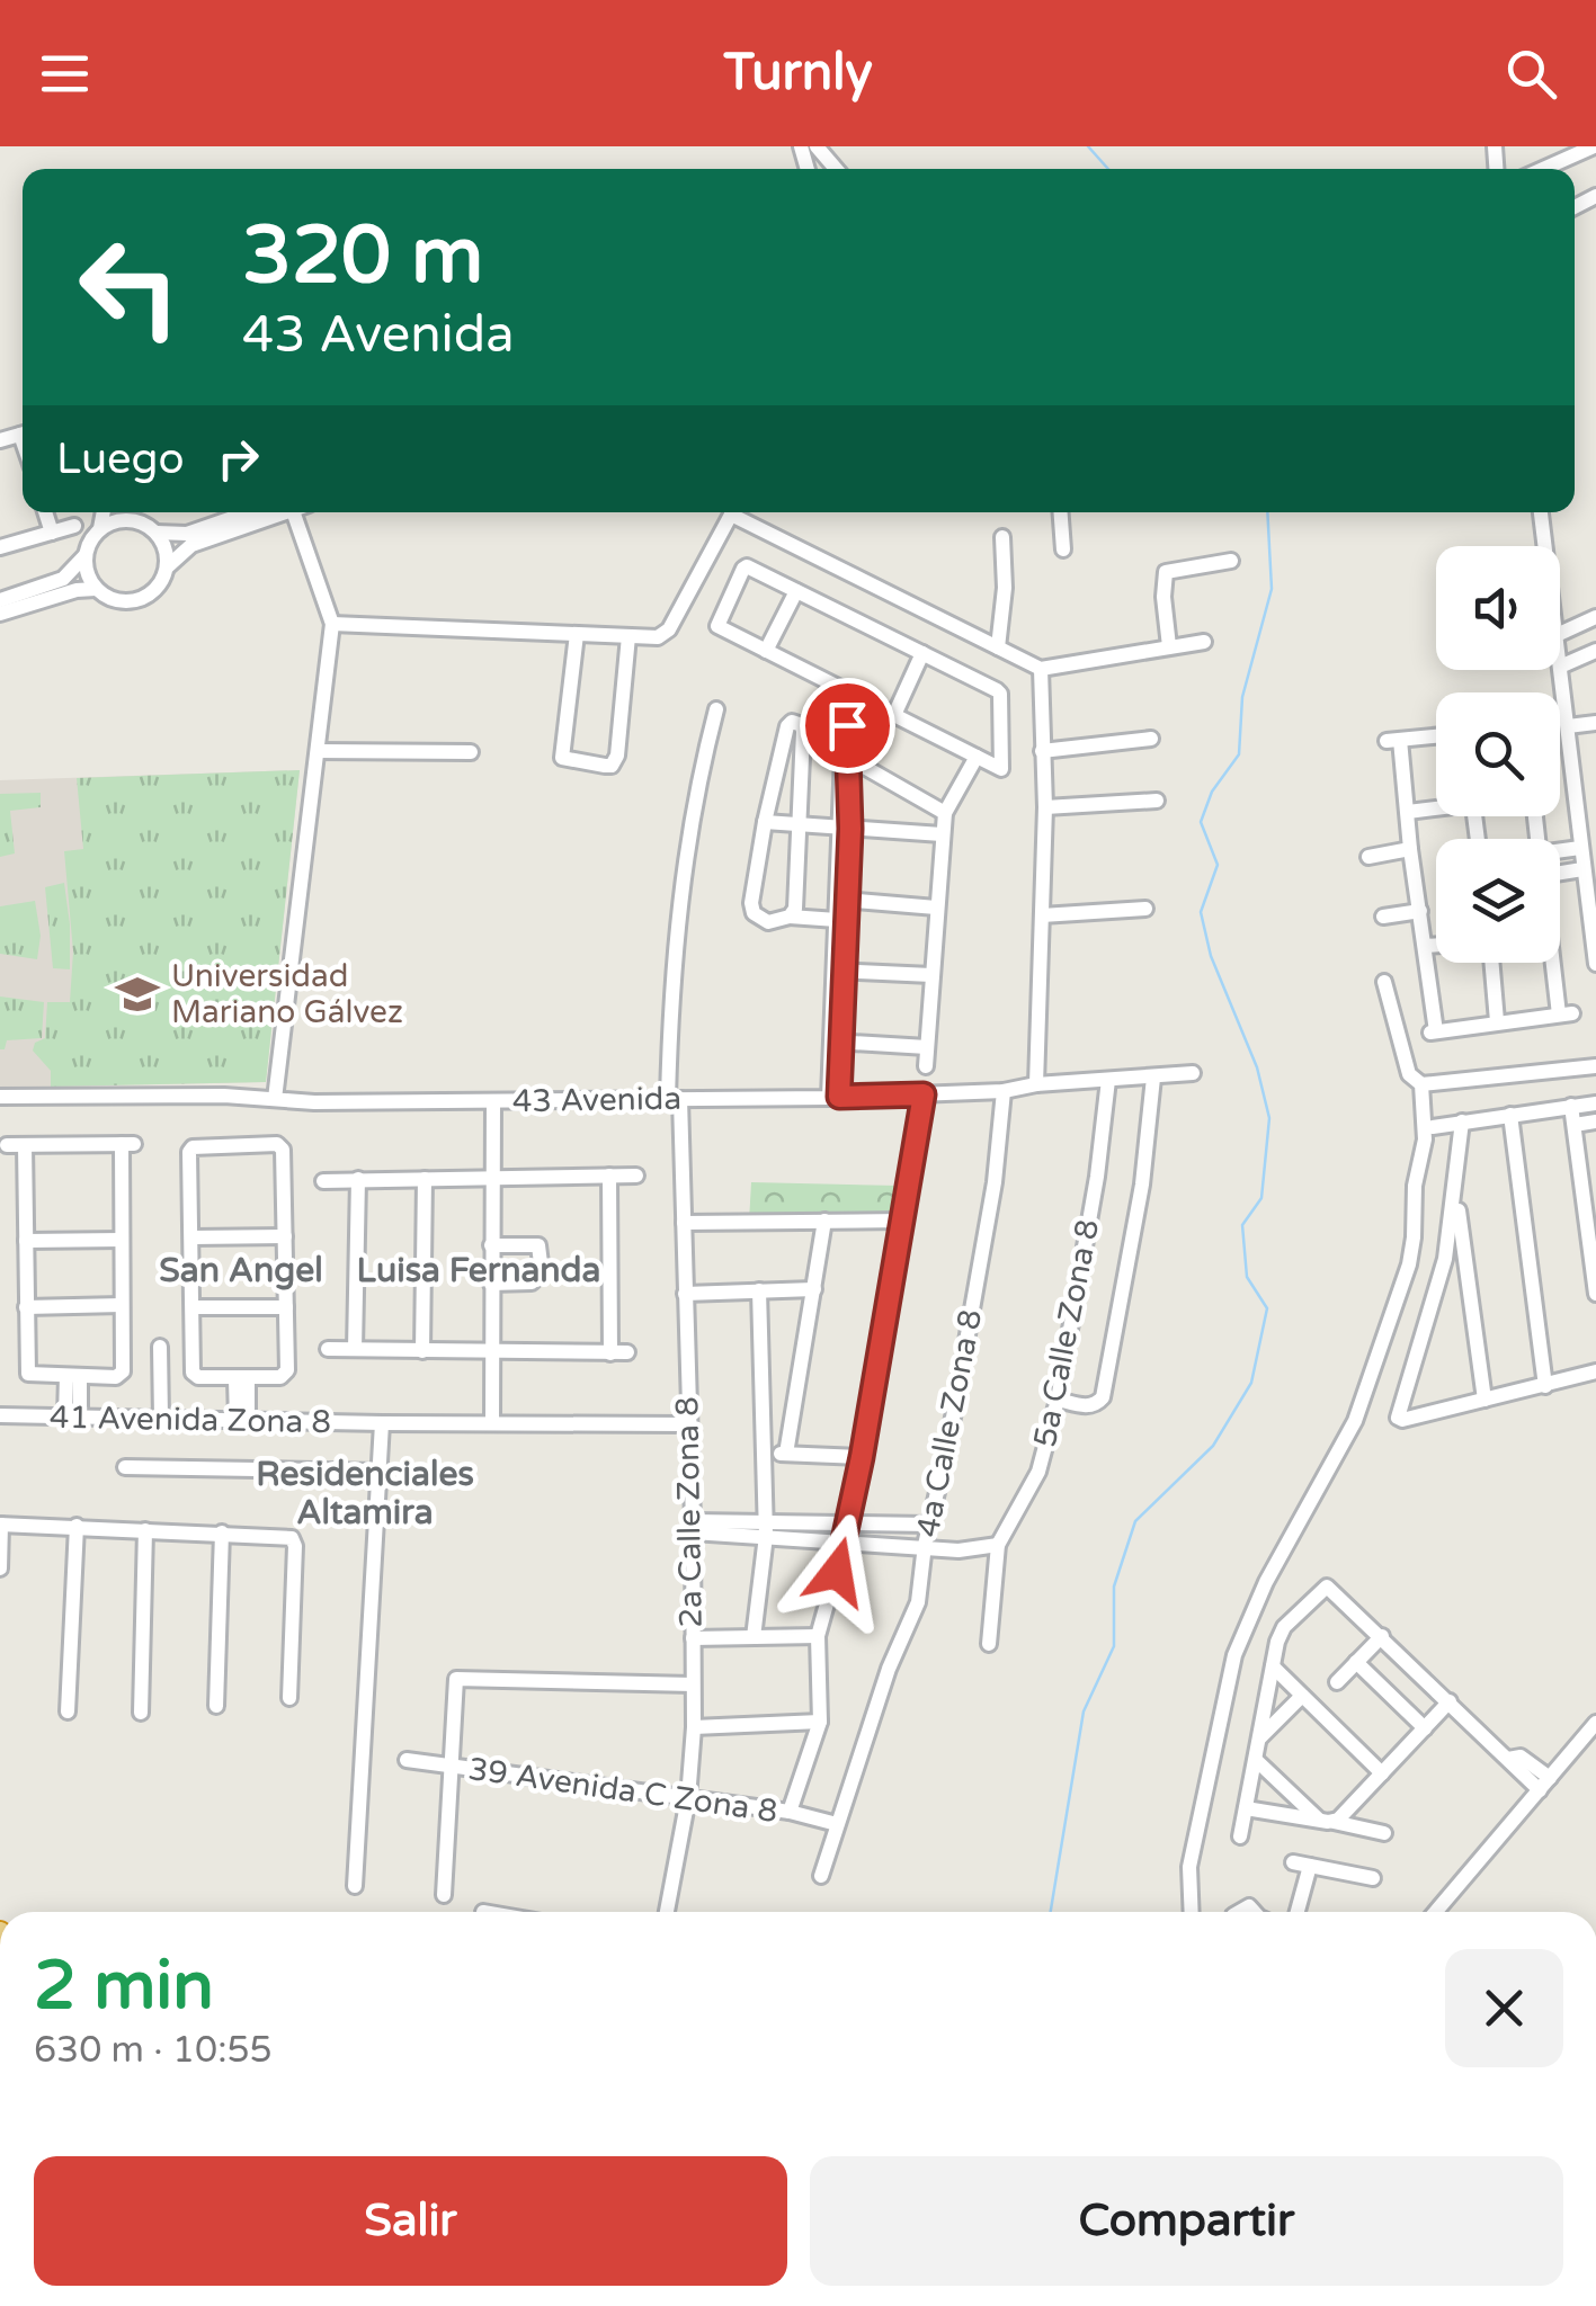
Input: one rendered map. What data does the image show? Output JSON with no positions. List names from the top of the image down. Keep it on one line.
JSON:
{"streets":{"street":["43 Avenida","5a Calle Zona 8","41 Avenida Zona 8","4a Calle Zona 8","2a Calle Zona 8","39 Avenida C Zona 8"]},"crossings":[["43 Avenida","5a Calle Zona 8"],["43 Avenida","4a Calle Zona 8"],["43 Avenida","2a Calle Zona 8"],["41 Avenida Zona 8","2a Calle Zona 8"],["4a Calle Zona 8","39 Avenida C Zona 8"],["2a Calle Zona 8","39 Avenida C Zona 8"]],"districts":["San Angel","Luisa Fernanda","Residenciales Altamira"],"places":{"school or university":["Universidad Mariano Gálvez"]},"page":{"header":"Turnly","turn":["320 m","43 Avenida"],"then":"Luego","heading":["2 min","630 m · 10:55"],"buttons":["Salir","Compartir"]}}
